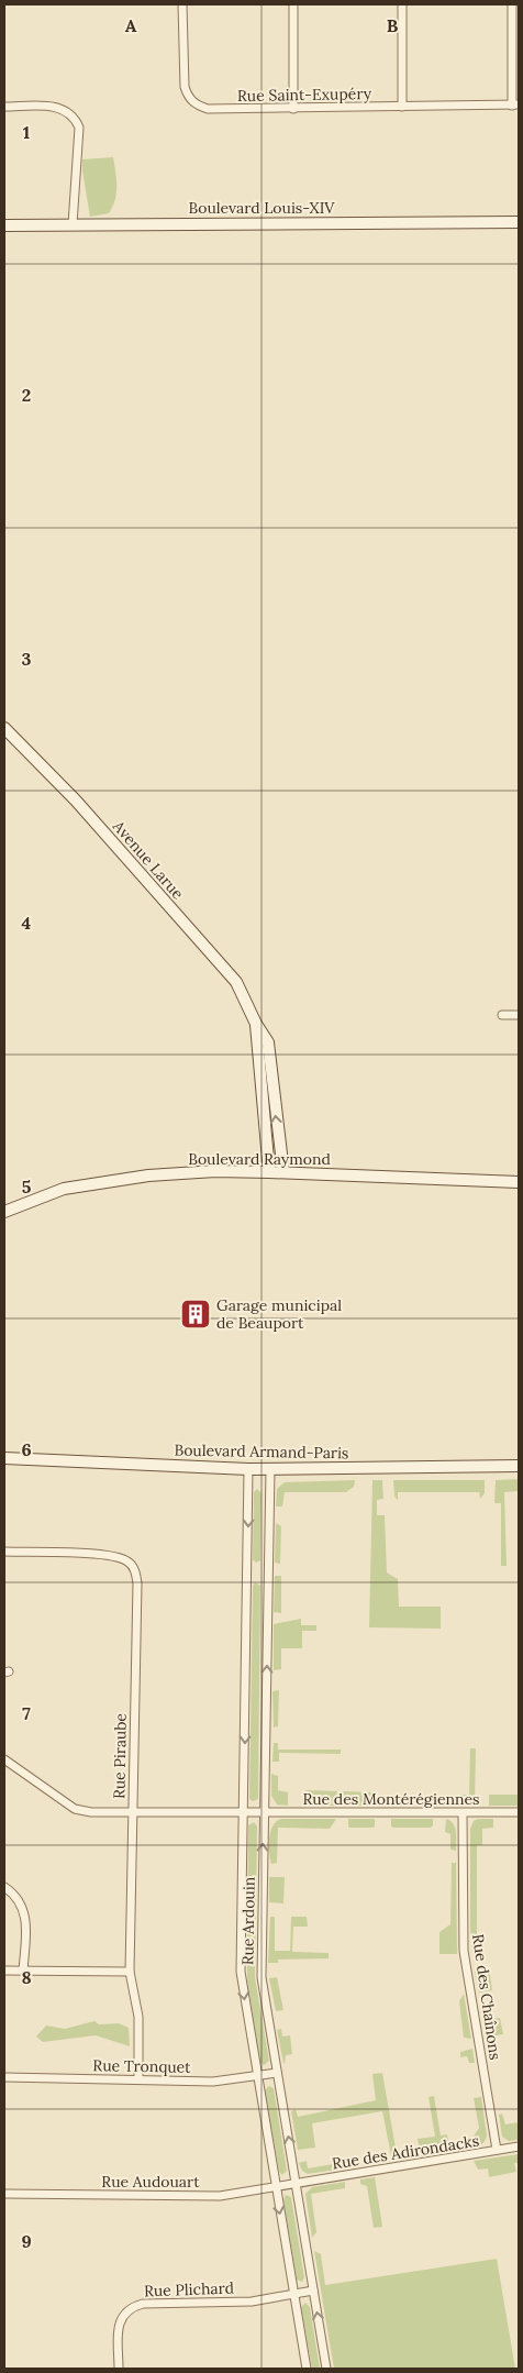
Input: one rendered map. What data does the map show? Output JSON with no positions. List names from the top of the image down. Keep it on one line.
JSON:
{"streets":{"street":["Rue Saint-Exupéry","Boulevard Louis-XIV","Avenue Larue","Boulevard Raymond","Boulevard Armand-Paris","Rue Piraube","Rue des Montérégiennes","Rue Ardouin","Rue des Chaînons","Rue Tronquet","Rue des Adirondacks","Rue Audouart","Rue Plichard"]},"crossings":[["Avenue Larue","Boulevard Raymond"],["Boulevard Armand-Paris","Rue Ardouin"],["Rue Piraube","Rue des Montérégiennes"],["Rue Piraube","Rue Tronquet"],["Rue des Montérégiennes","Rue Ardouin"],["Rue des Montérégiennes","Rue des Chaînons"],["Rue Ardouin","Rue Tronquet"],["Rue Ardouin","Rue des Adirondacks"],["Rue Ardouin","Rue Audouart"],["Rue Ardouin","Rue Plichard"],["Rue des Chaînons","Rue des Adirondacks"],["Rue des Adirondacks","Rue Audouart"]],"places":{"building":["Garage municipal de Beauport"]},"grid":{"columns":["A","B"],"rows":["1","2","3","4","5","6","7","8","9"]}}
